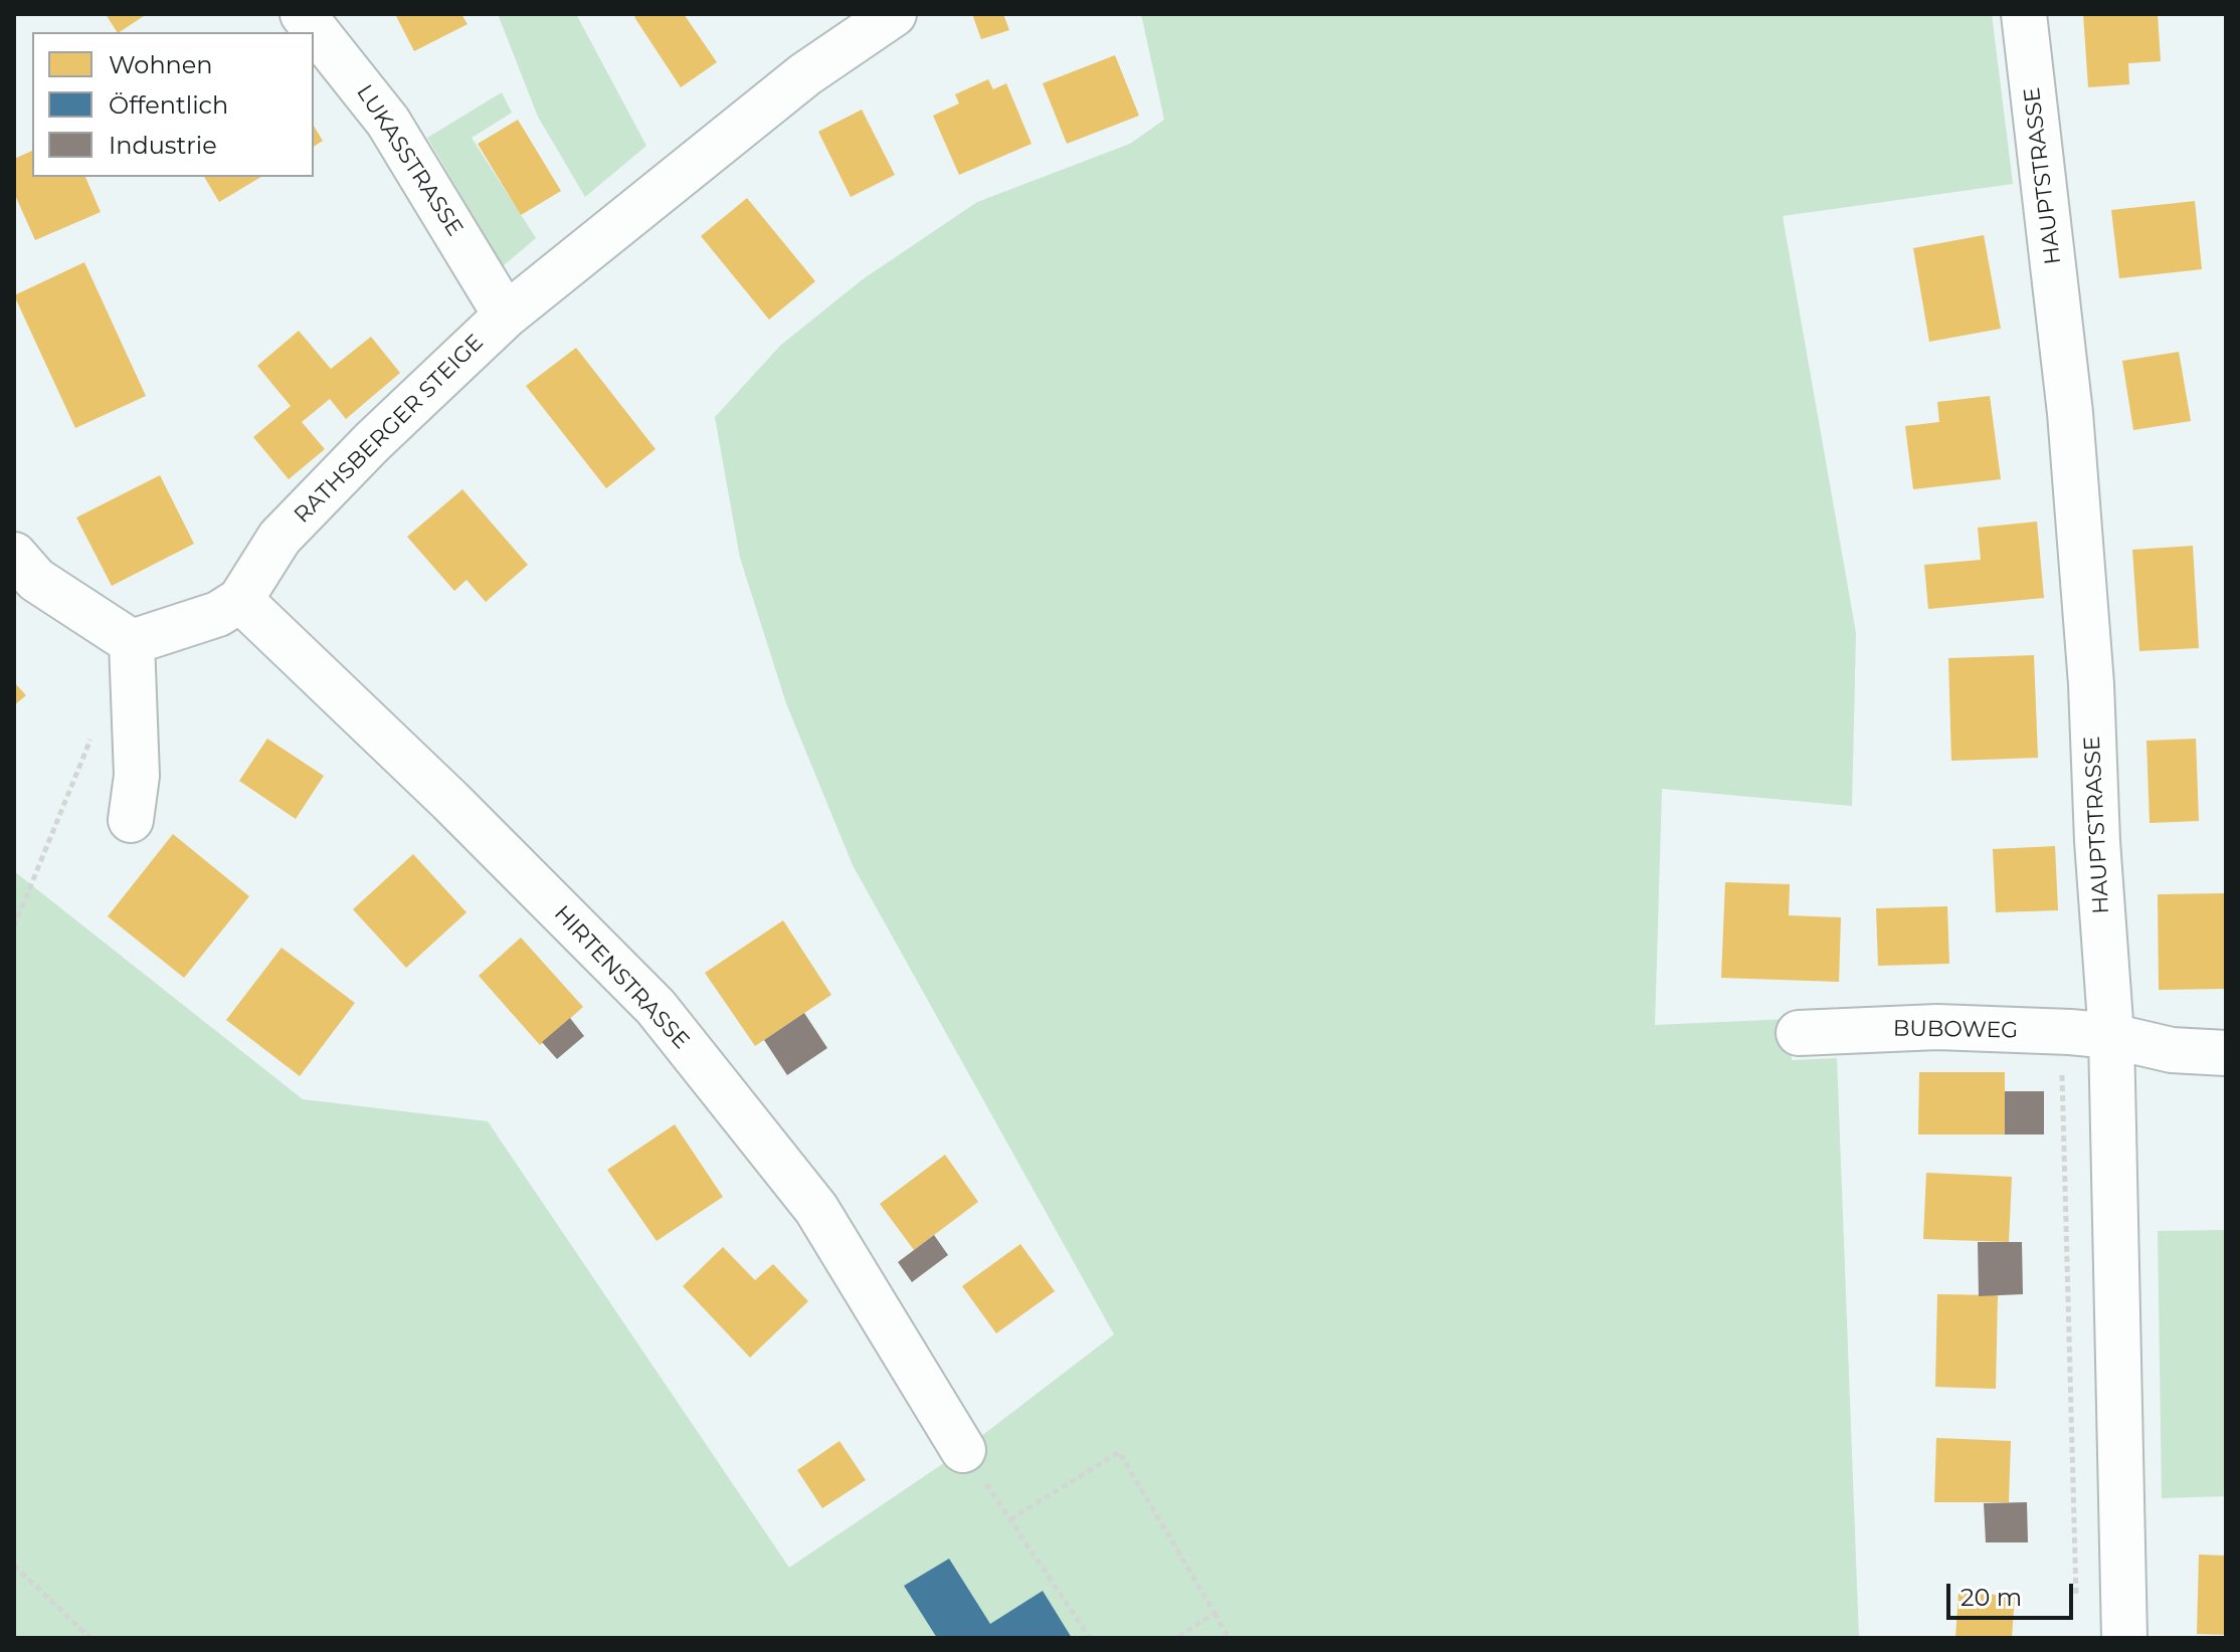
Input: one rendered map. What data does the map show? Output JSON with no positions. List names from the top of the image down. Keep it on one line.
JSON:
{"streets":{"street":["LUKASSTRASSE","HAUPTSTRASSE","RATHSBERGER STEIGE","HIRTENSTRASSE","BUBOWEG"]},"crossings":[["LUKASSTRASSE","RATHSBERGER STEIGE"],["HAUPTSTRASSE","BUBOWEG"],["RATHSBERGER STEIGE","HIRTENSTRASSE"]],"legend":["Wohnen","Öffentlich","Industrie"],"scale_bar":"20 m"}
